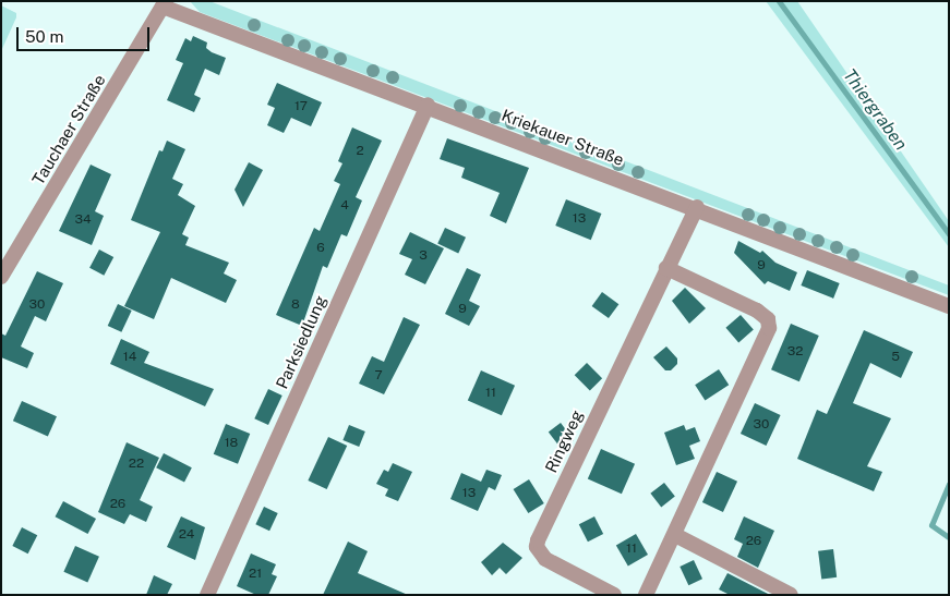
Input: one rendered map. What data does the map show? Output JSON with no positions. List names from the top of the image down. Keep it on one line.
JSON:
{"streets":{"street":["Tauchaer Straße","Kriekauer Straße","Parksiedlung","Ringweg"]},"crossings":[["Tauchaer Straße","Kriekauer Straße"],["Kriekauer Straße","Parksiedlung"],["Kriekauer Straße","Ringweg"]],"water":["Thiergraben"],"house_numbers":["17","2","4","13","34","6","3","9","30","8","9","32","14","5","7","11","30","18","22","13","26","24","26","11","21"],"scale_bar":"50 m"}
